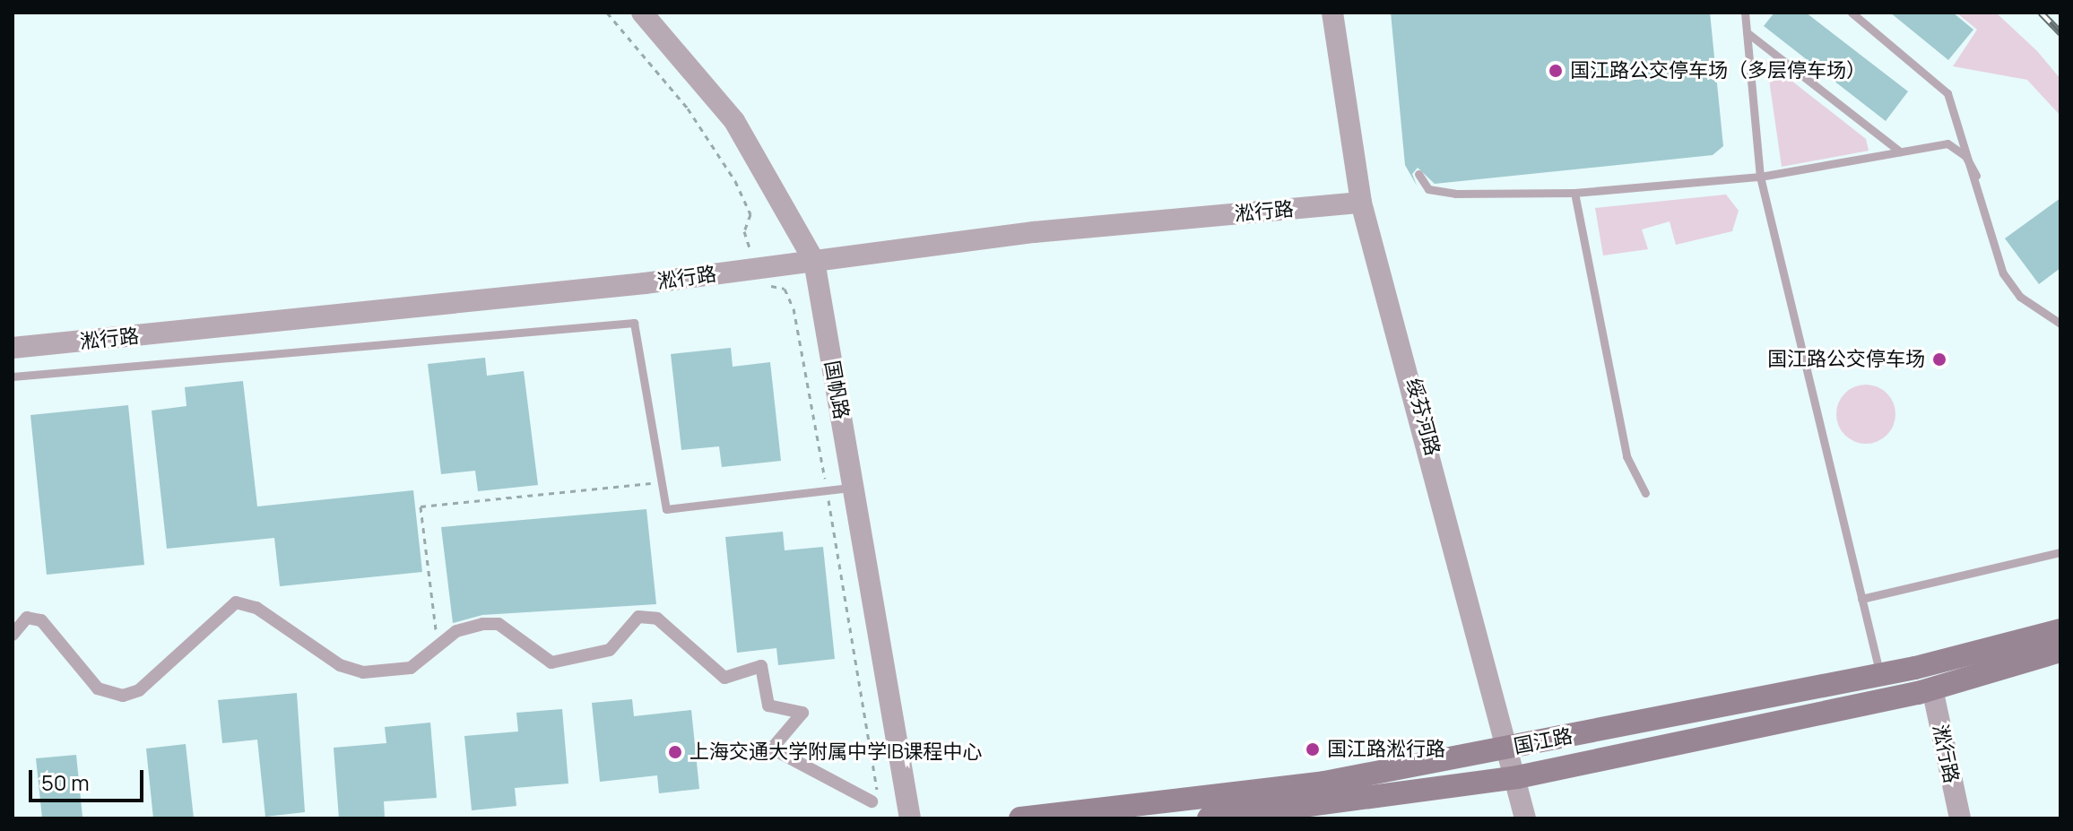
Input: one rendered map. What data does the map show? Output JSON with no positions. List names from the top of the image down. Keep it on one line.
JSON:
{"streets":{"main road":["国江路"],"street":["淞行路","国帆路","绥芬河路"]},"crossings":[["淞行路","国帆路"],["淞行路","绥芬河路"],["淞行路","国江路"],["绥芬河路","国江路"]],"places":["国江路公交停车场（多层停车场）","国江路公交停车场","国江路淞行路","上海交通大学附属中学IB课程中心"],"scale_bar":"50 m"}
